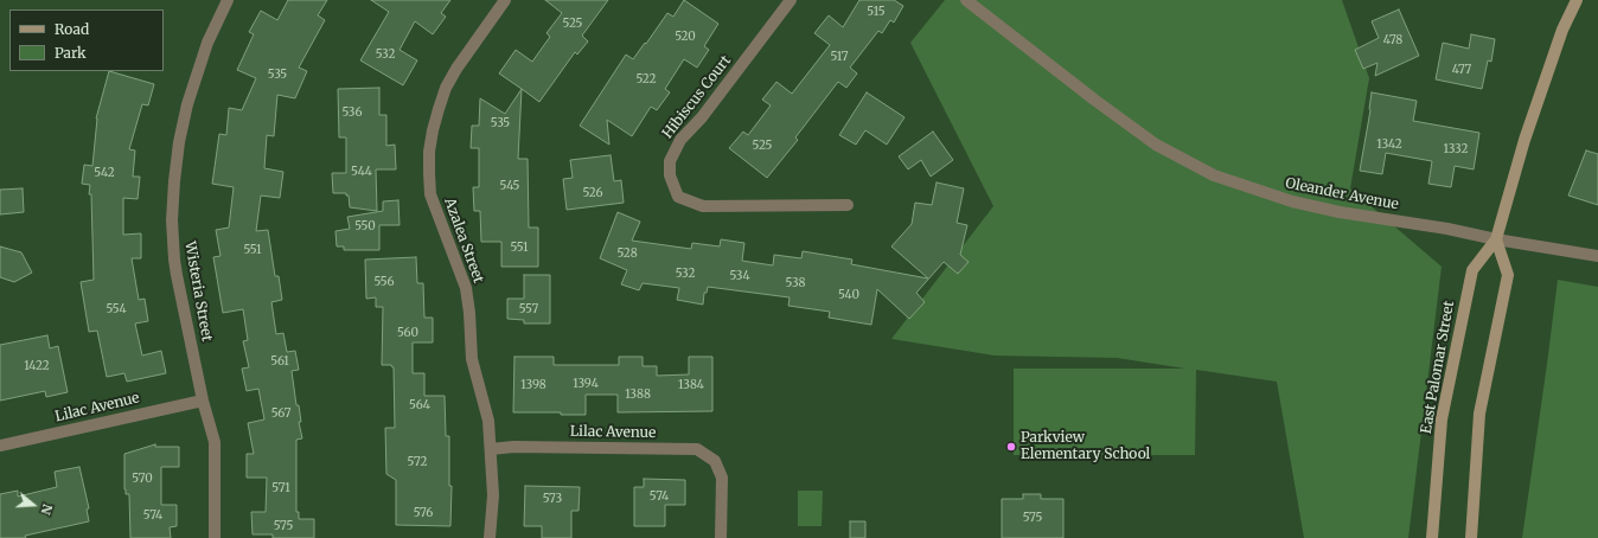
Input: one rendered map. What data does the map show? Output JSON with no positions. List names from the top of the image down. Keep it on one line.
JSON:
{"streets":{"main road":["East Palomar Street"],"street":["Hibiscus Court","Oleander Avenue","Azalea Street","Wisteria Street","Lilac Avenue"]},"crossings":[["Oleander Avenue","East Palomar Street"],["Azalea Street","Lilac Avenue"],["Wisteria Street","Lilac Avenue"]],"places":["Parkview Elementary School"],"house_numbers":["515","525","520","478","532","517","477","535","522","536","535","1342","525","1332","544","542","545","526","550","551","551","528","532","534","556","538","540","554","557","560","561","1422","1394","1398","1384","1388","564","567","572","570","571","574","573","576","574","575","575"],"legend":["Road","Park"],"north":"right"}
